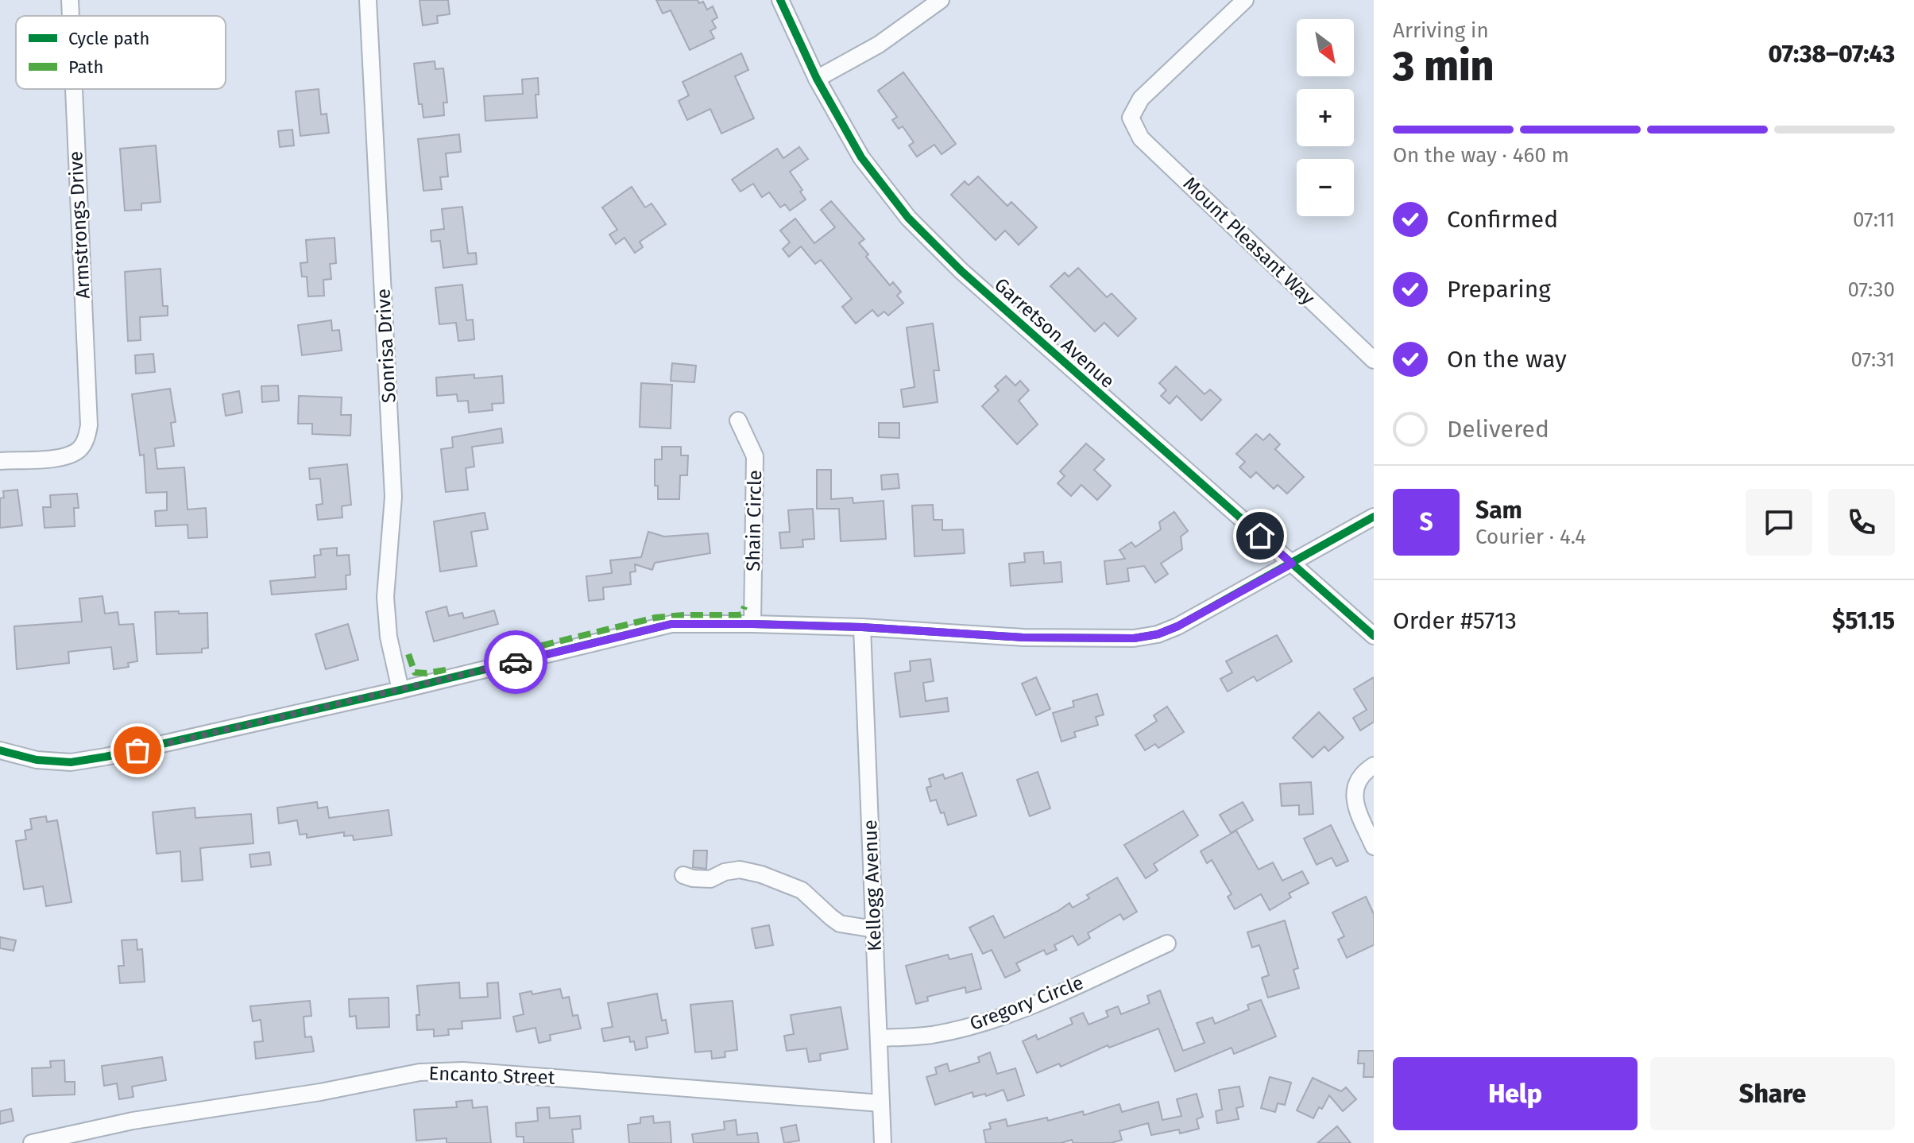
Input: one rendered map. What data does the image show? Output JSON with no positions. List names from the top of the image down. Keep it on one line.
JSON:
{"streets":{"street":["Armstrongs Drive","Mount Pleasant Way","Garretson Avenue","Sonrisa Drive","Shain Circle","Kellogg Avenue","Gregory Circle","Encanto Street"]},"crossings":[["Kellogg Avenue","Gregory Circle"],["Kellogg Avenue","Encanto Street"]],"legend":["Cycle path","Path"],"north":"bottom right","page":{"heading":["3 min","Arriving in","07:38–07:43"],"panel":["Sam","Courier · 4.4","Order #5713","$51.15"],"map_buttons":["+","−"],"bar":"On the way · 460 m","list":[["Confirmed","07:11"],["Preparing","07:30"],["On the way","07:31"],"Delivered"],"round":"S","buttons":["Help","Share"]}}
